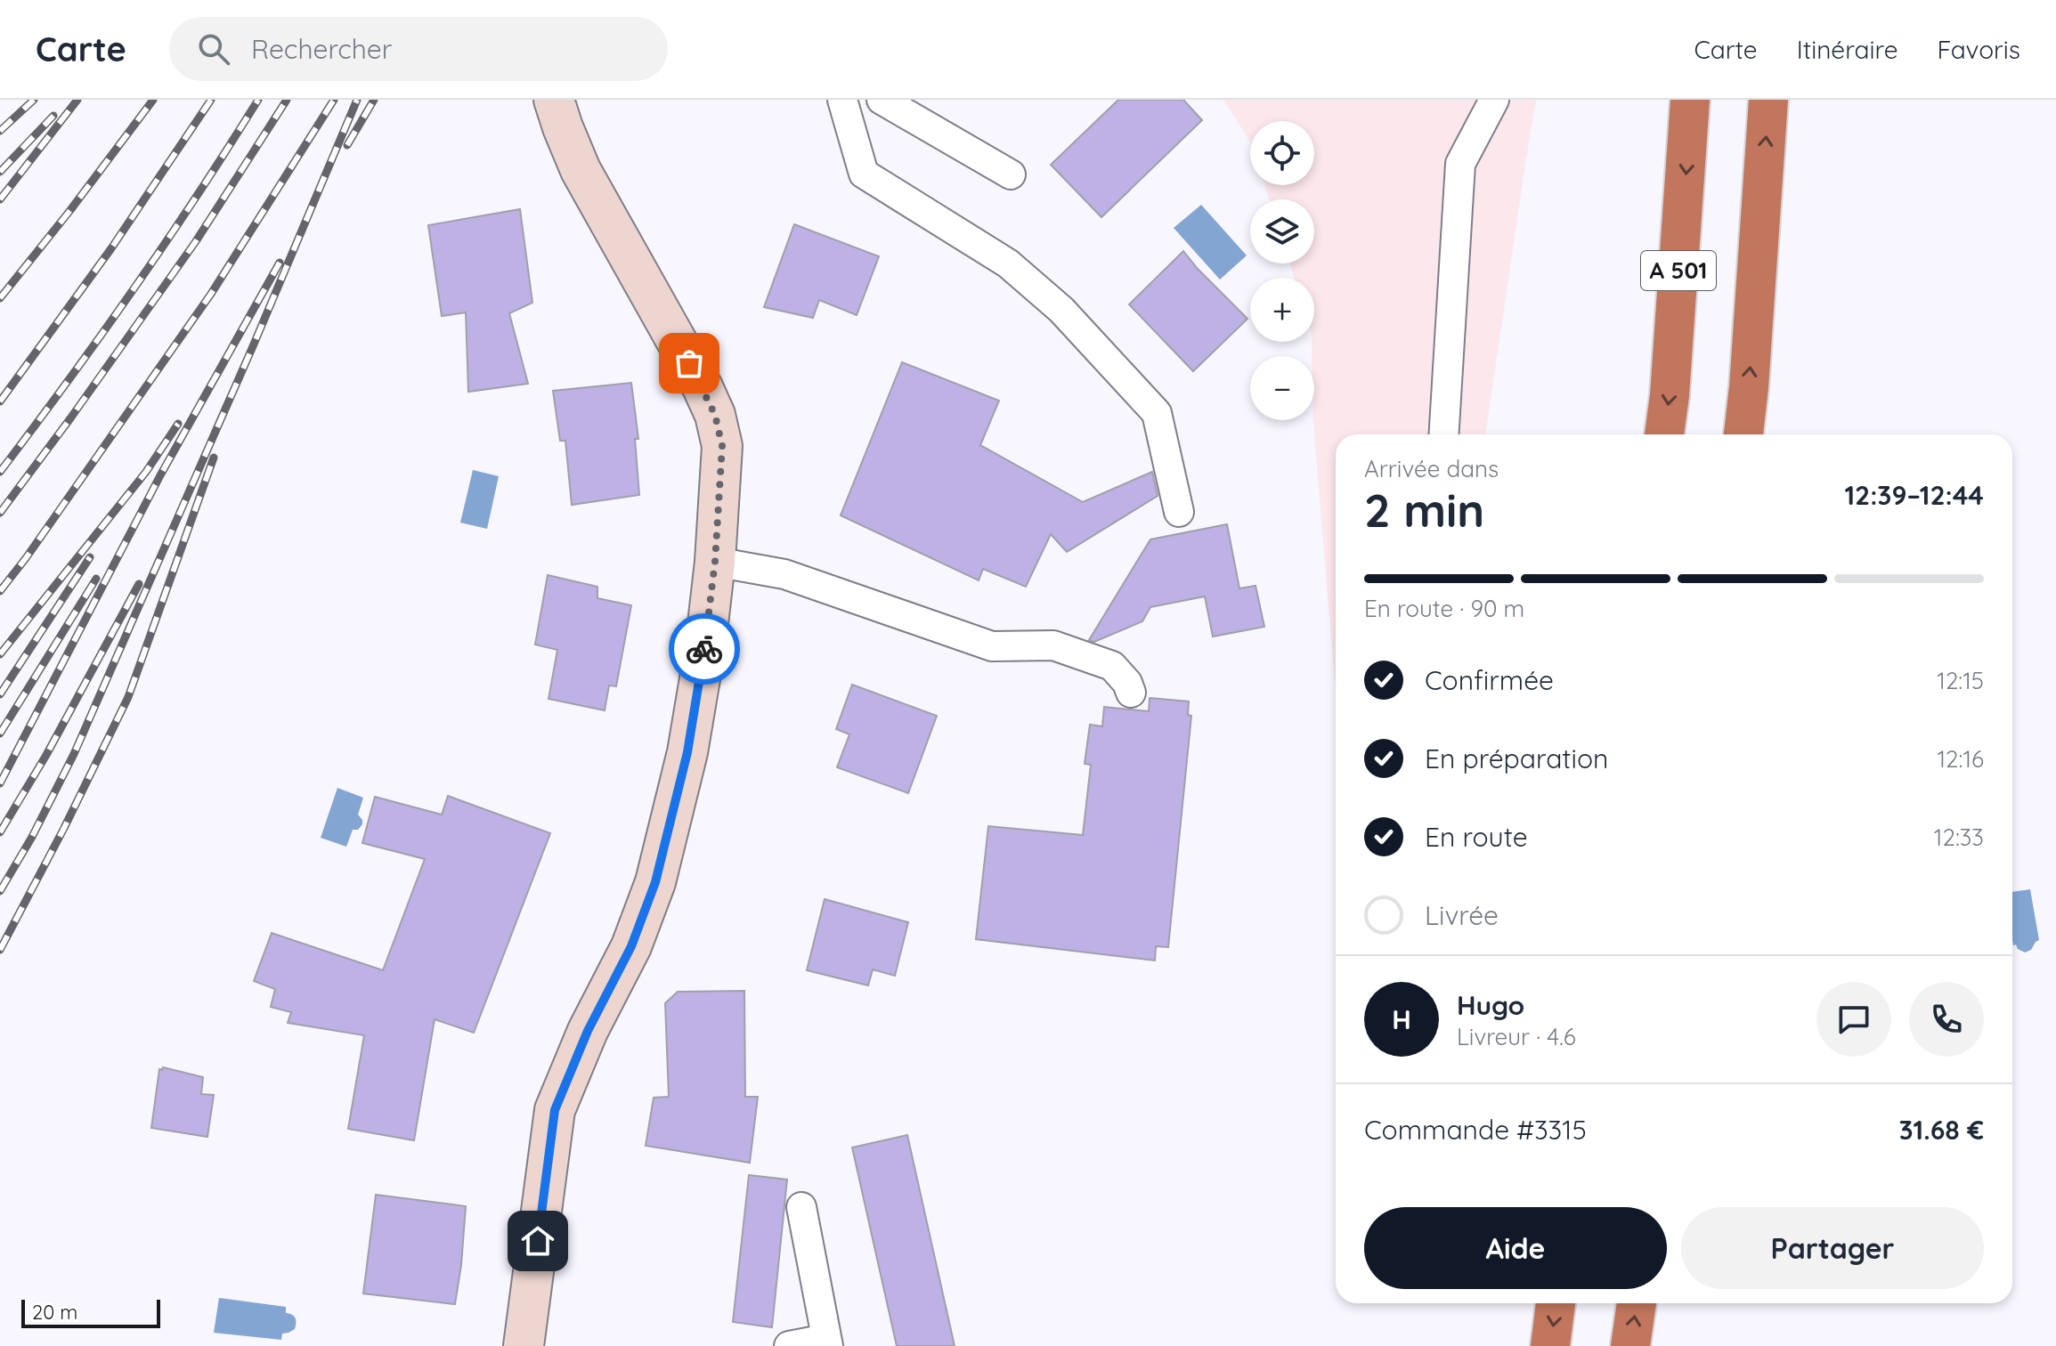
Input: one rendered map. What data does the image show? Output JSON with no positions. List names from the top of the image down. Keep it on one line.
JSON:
{"streets":{"highway":["A 501"]},"scale_bar":"20 m","page":{"header":"Carte","search":"Rechercher","nav":["Carte","Itinéraire","Favoris"],"map_buttons":["+","−"],"heading":["2 min","Arrivée dans","12:39–12:44"],"panel":["Hugo","Livreur · 4.6","Commande #3315","31.68 €"],"bar":"En route · 90 m","list":[["Confirmée","12:15"],["En préparation","12:16"],["En route","12:33"],"Livrée"],"round":"H","buttons":["Aide","Partager"],"scale":"20 m"}}
